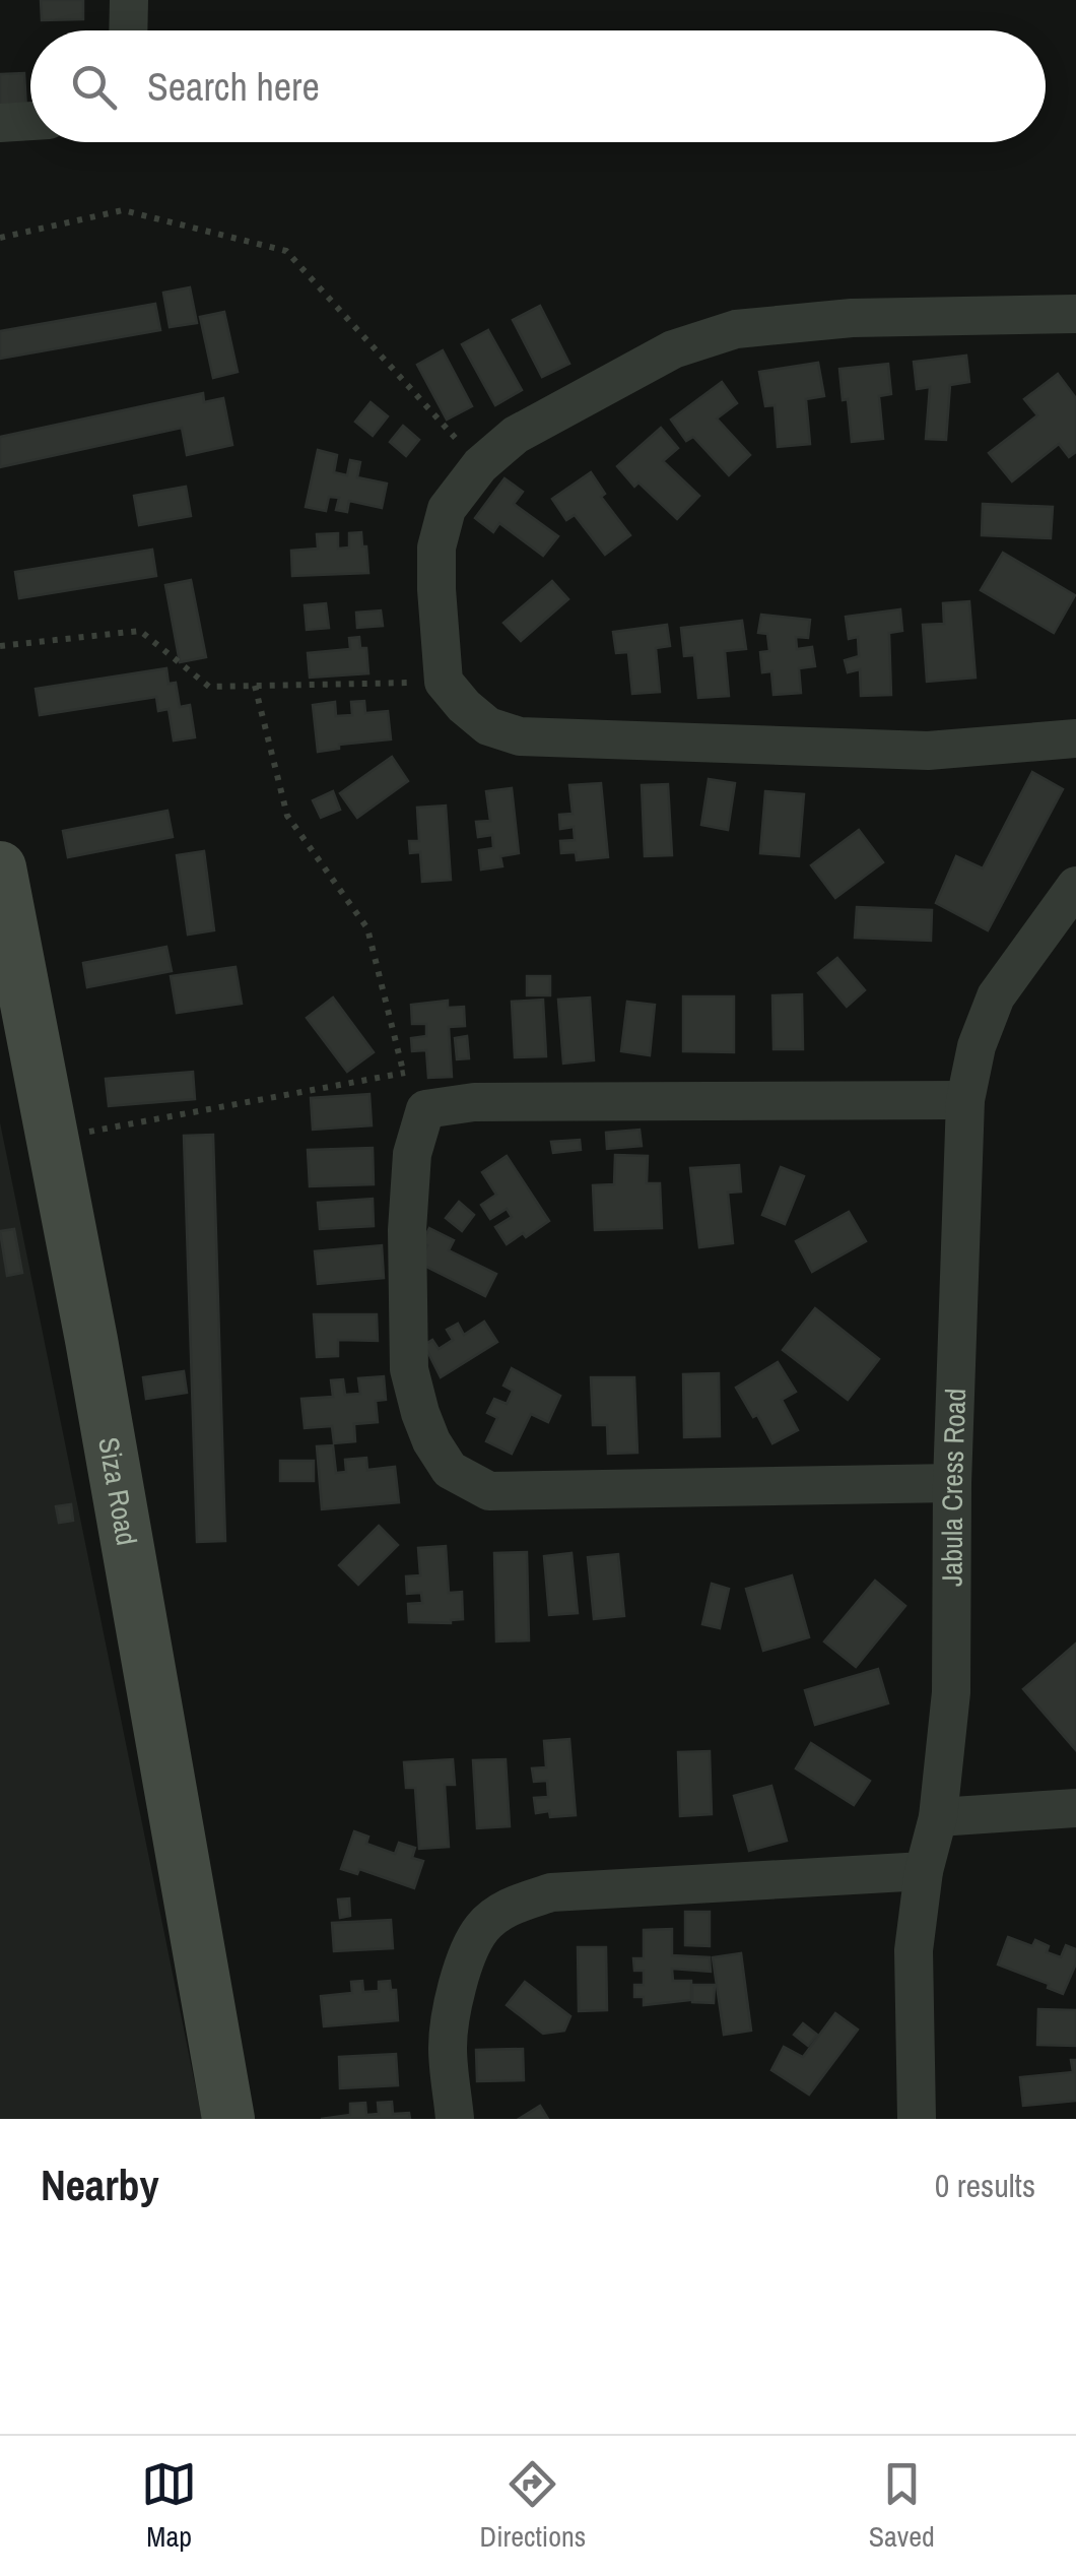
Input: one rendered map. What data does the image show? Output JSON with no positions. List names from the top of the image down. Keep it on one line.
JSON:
{"streets":{"street":["Jabula Cress Road","Siza Road"]},"page":{"search":"Search here","heading":["Nearby","0 results"],"nav":["Map","Directions","Saved"]}}
